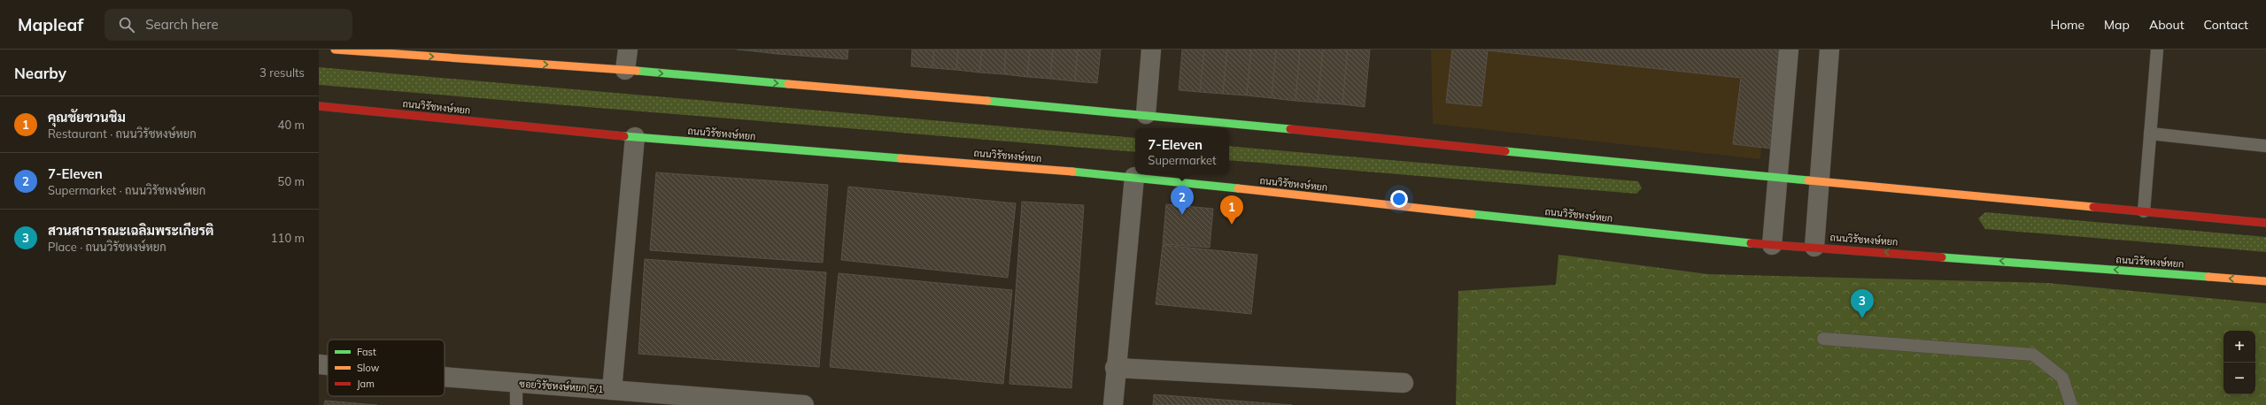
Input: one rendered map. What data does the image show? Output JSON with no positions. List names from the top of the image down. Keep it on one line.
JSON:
{"streets":{"main road":["ถนนวิรัชหงษ์หยก"],"street":["ซอยวิรัชหงษ์หยก 5/1"]},"legend":["Fast","Slow","Jam"],"page":{"header":"Mapleaf","search":"Search here","nav":["Home","Map","About","Contact"],"heading":["Nearby","3 results"],"list":[{"mark":"1","name":"คุณชัยชวนชิม","note":"Restaurant · ถนนวิรัชหงษ์หยก","value":"40 m"},{"mark":"2","name":"7-Eleven","note":"Supermarket · ถนนวิรัชหงษ์หยก","value":"50 m"},{"mark":"3","name":"สวนสาธารณะเฉลิมพระเกียรติ","note":"Place · ถนนวิรัชหงษ์หยก","value":"110 m"}],"popup":["7-Eleven","Supermarket"],"pins":["2","1","3"],"map_buttons":["+","−"]}}
